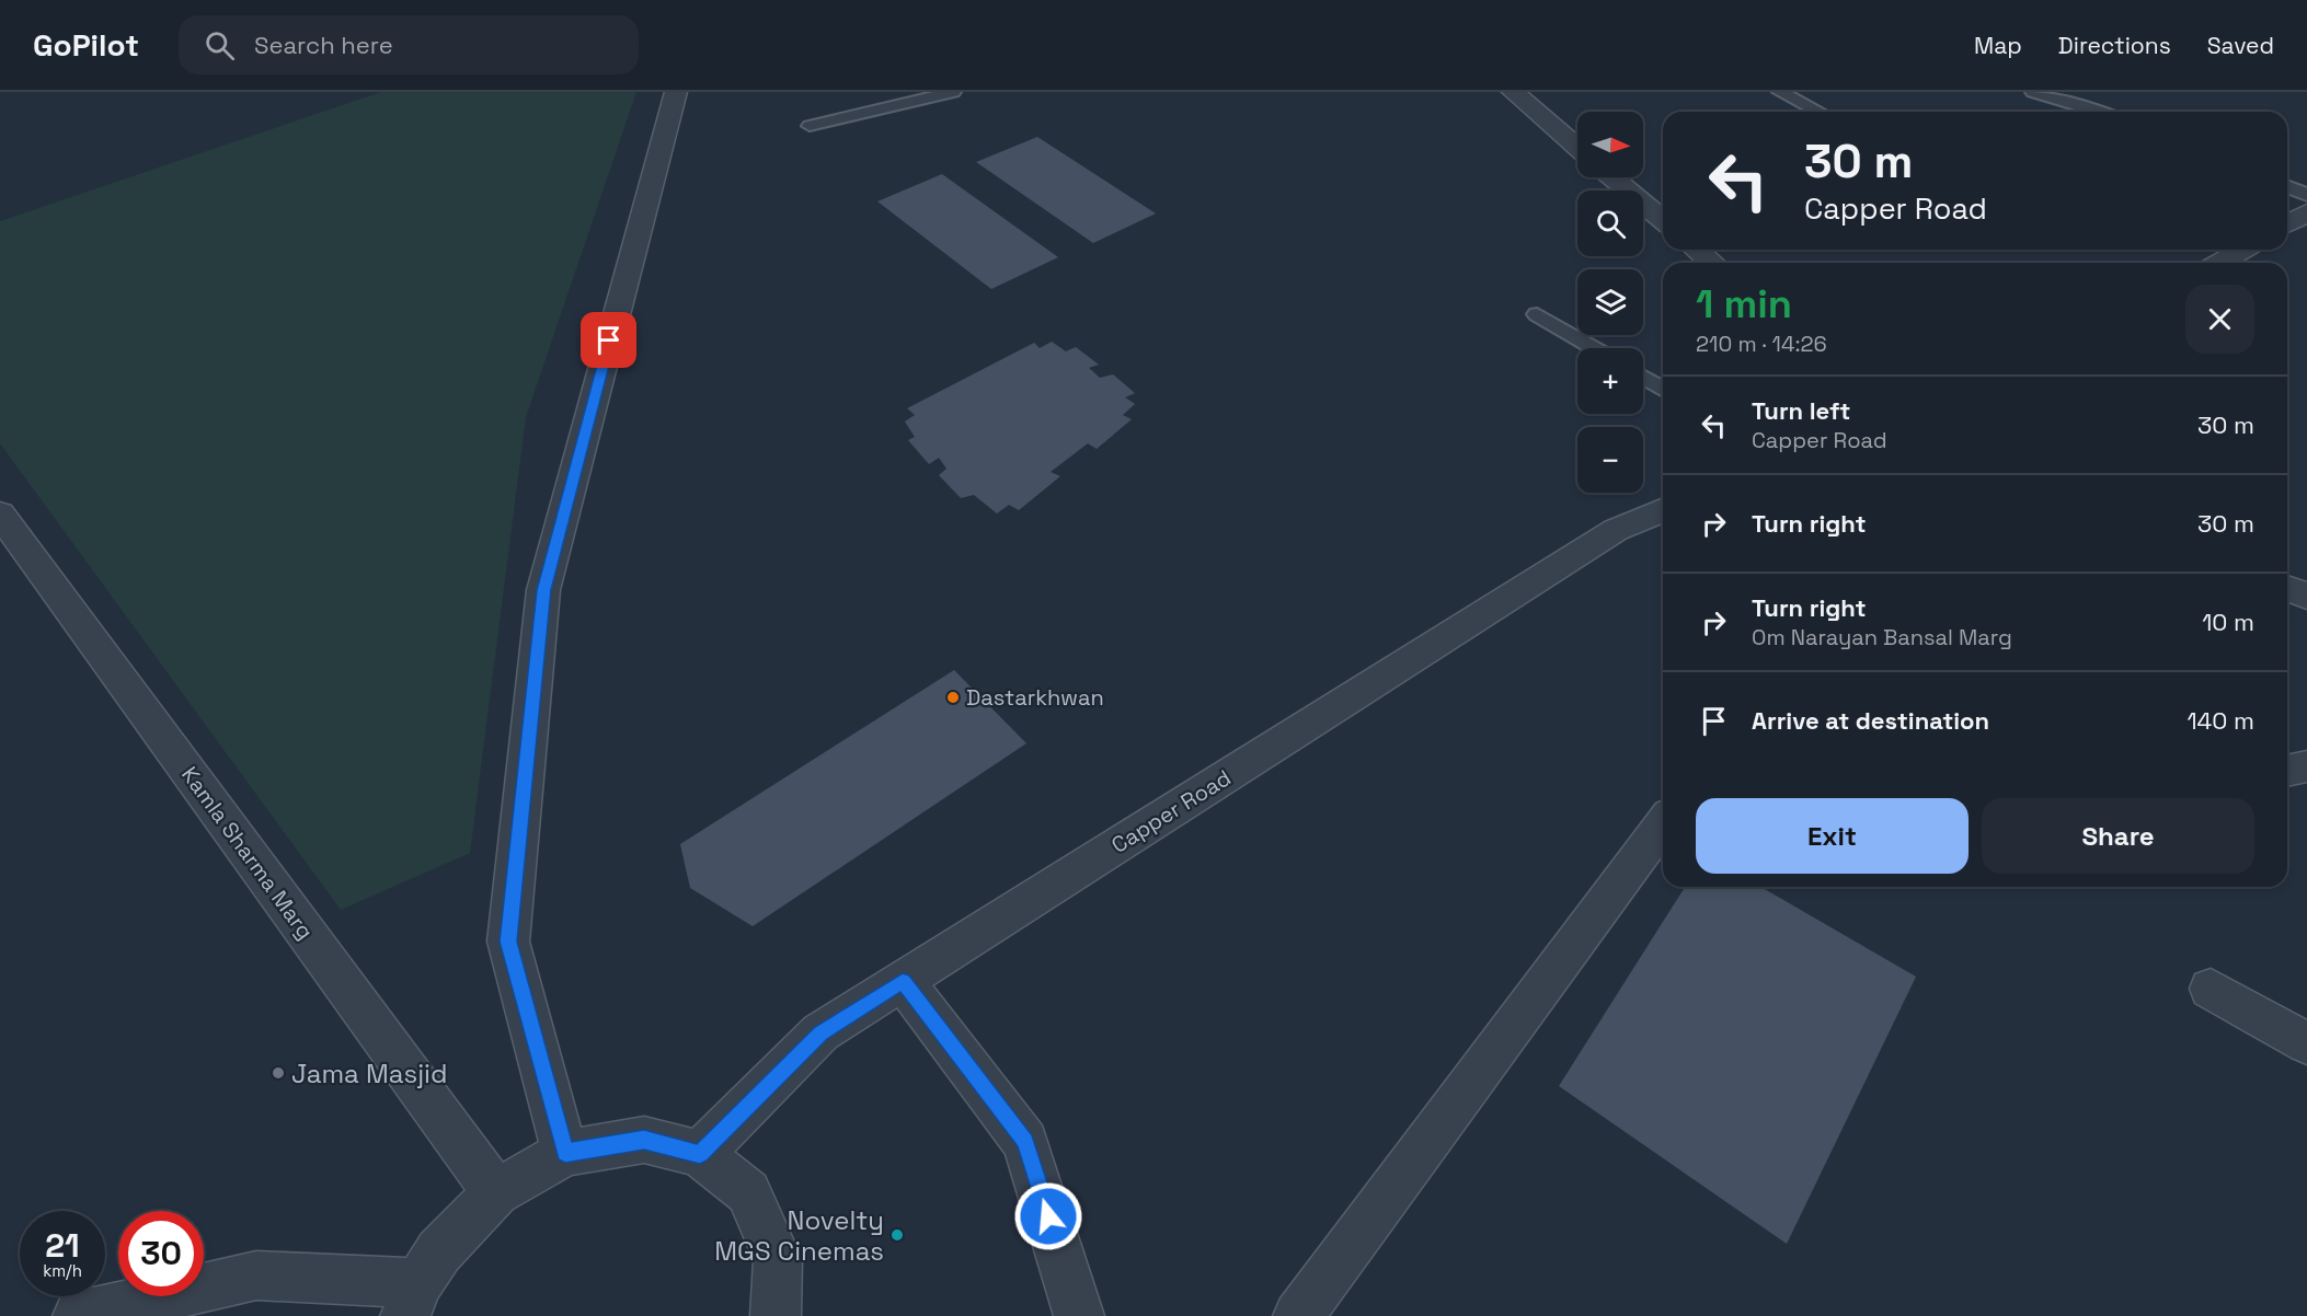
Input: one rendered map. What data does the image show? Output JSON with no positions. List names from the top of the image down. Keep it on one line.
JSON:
{"streets":{"street":["Capper Road","Kamla Sharma Marg"]},"places":["Dastarkhwan","Jama Masjid","Novelty MGS Cinemas"],"north":"right","page":{"header":"GoPilot","search":"Search here","nav":["Map","Directions","Saved"],"map_buttons":["+","−"],"turn":["30 m","Capper Road"],"heading":["1 min","210 m · 14:26"],"list":[{"name":"Turn left","note":"Capper Road","value":"30 m"},{"name":"Turn right","value":"30 m"},{"name":"Turn right","note":"Om Narayan Bansal Marg","value":"10 m"},{"name":"Arrive at destination","value":"140 m"}],"buttons":["Exit","Share"],"speed":"21 km/h","limit":"30"}}
